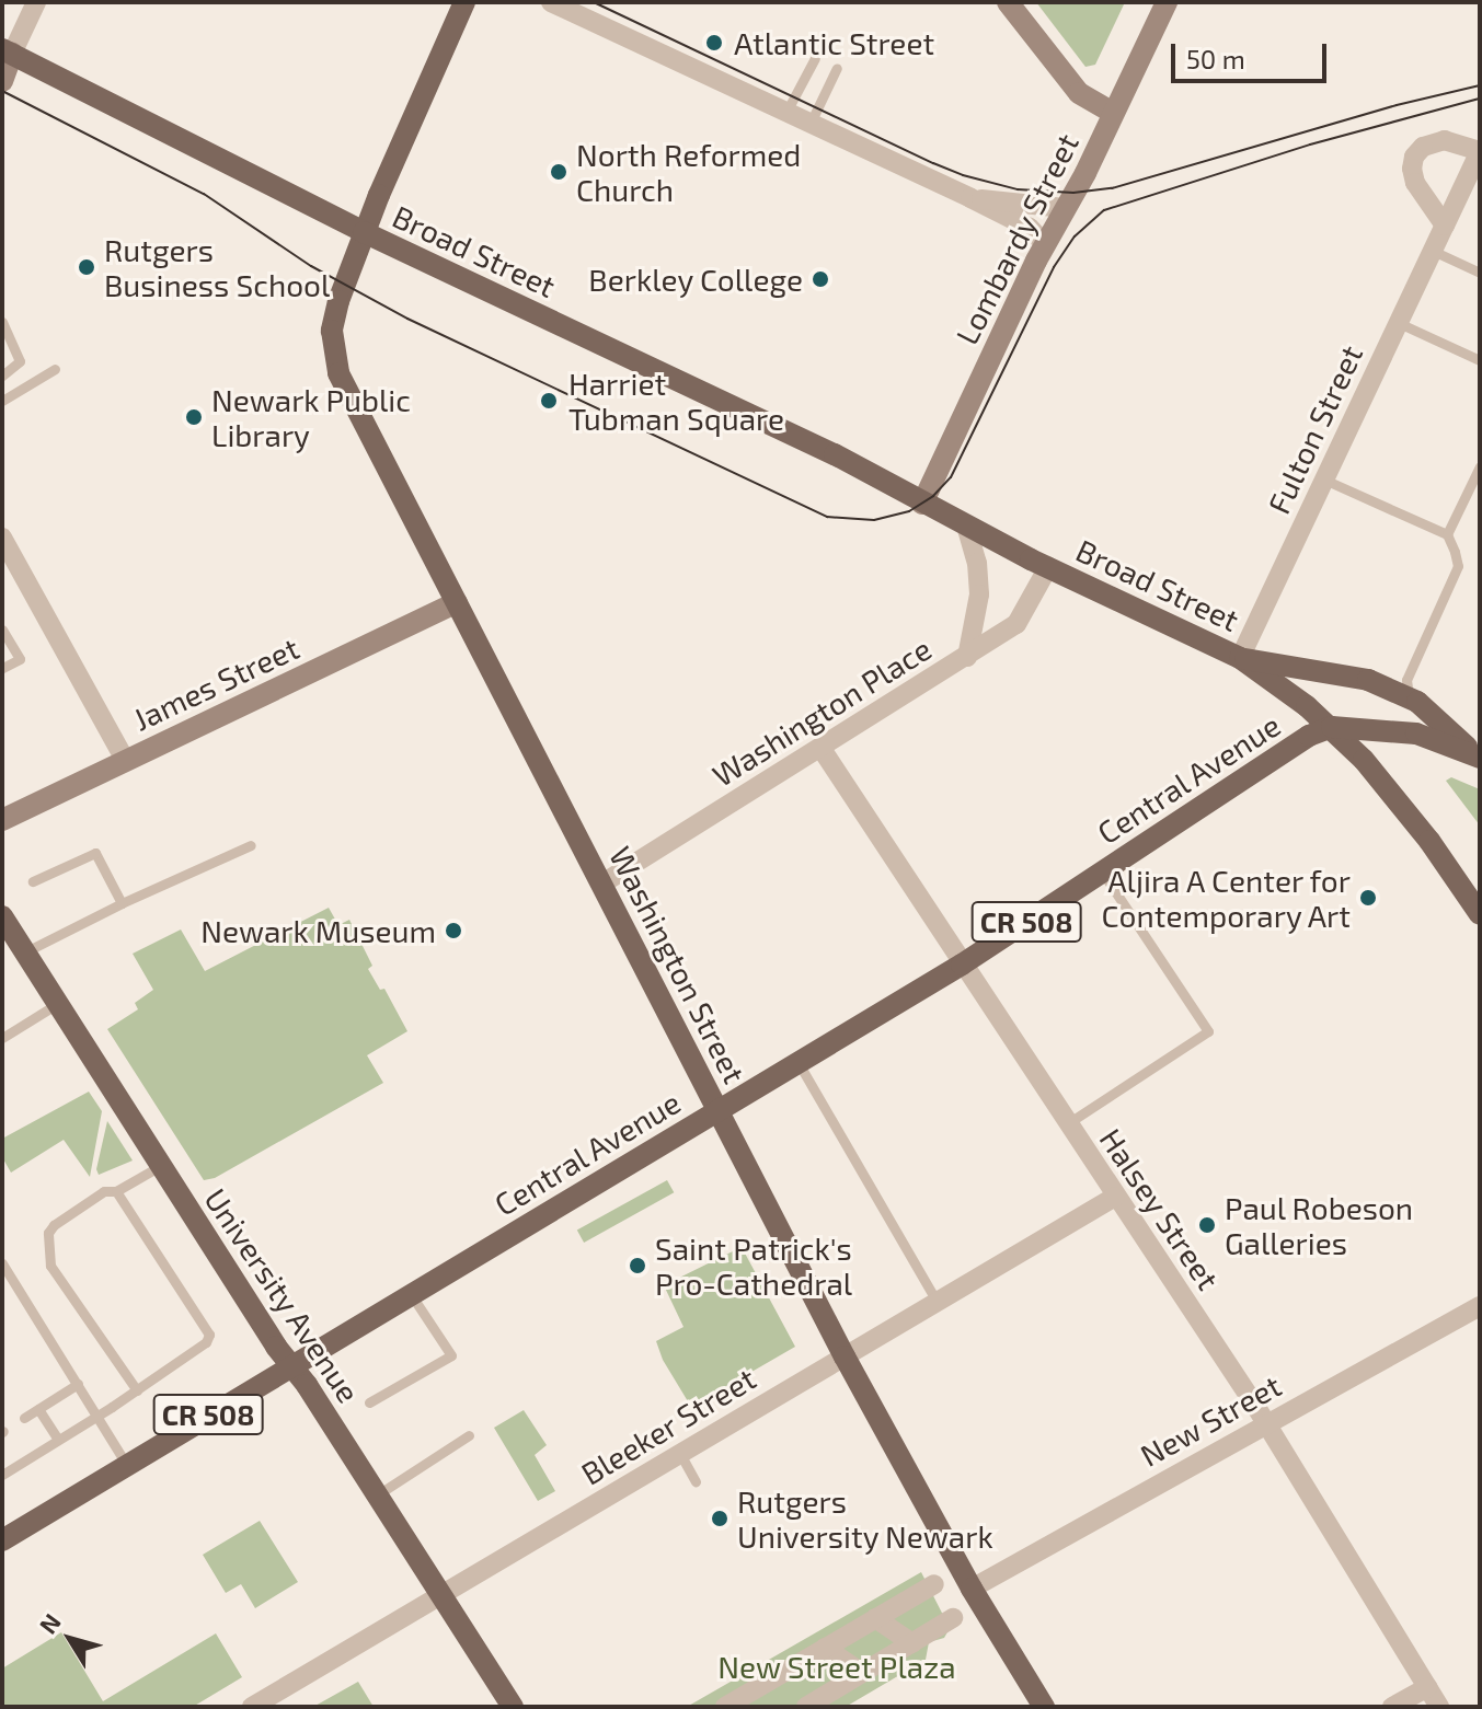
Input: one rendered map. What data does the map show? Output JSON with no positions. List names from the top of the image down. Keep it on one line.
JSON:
{"streets":{"main road":["Broad Street","Central Avenue","CR 508","Washington Street","University Avenue"],"street":["Lombardy Street","Fulton Street","James Street","Washington Place","Halsey Street","New Street","Bleeker Street"]},"crossings":[["Lombardy Street","Broad Street"],["Broad Street","Fulton Street"],["Broad Street","Washington Place"],["Broad Street","Washington Street"],["James Street","Washington Street"],["Washington Place","Washington Street"],["Washington Place","Halsey Street"],["Central Avenue","CR 508"],["Central Avenue","Washington Street"],["Central Avenue","Halsey Street"],["Central Avenue","University Avenue"],["Washington Street","New Street"],["Washington Street","Bleeker Street"],["Halsey Street","New Street"],["Halsey Street","Bleeker Street"],["University Avenue","Bleeker Street"]],"parks":["New Street Plaza"],"places":["Atlantic Street","North Reformed Church","Rutgers Business School","Berkley College","Harriet Tubman Square","Newark Public Library","Aljira A Center for Contemporary Art","Newark Museum","Paul Robeson Galleries","Saint Patrick's Pro-Cathedral","Rutgers University Newark"],"scale_bar":"50 m","north":"top left"}
